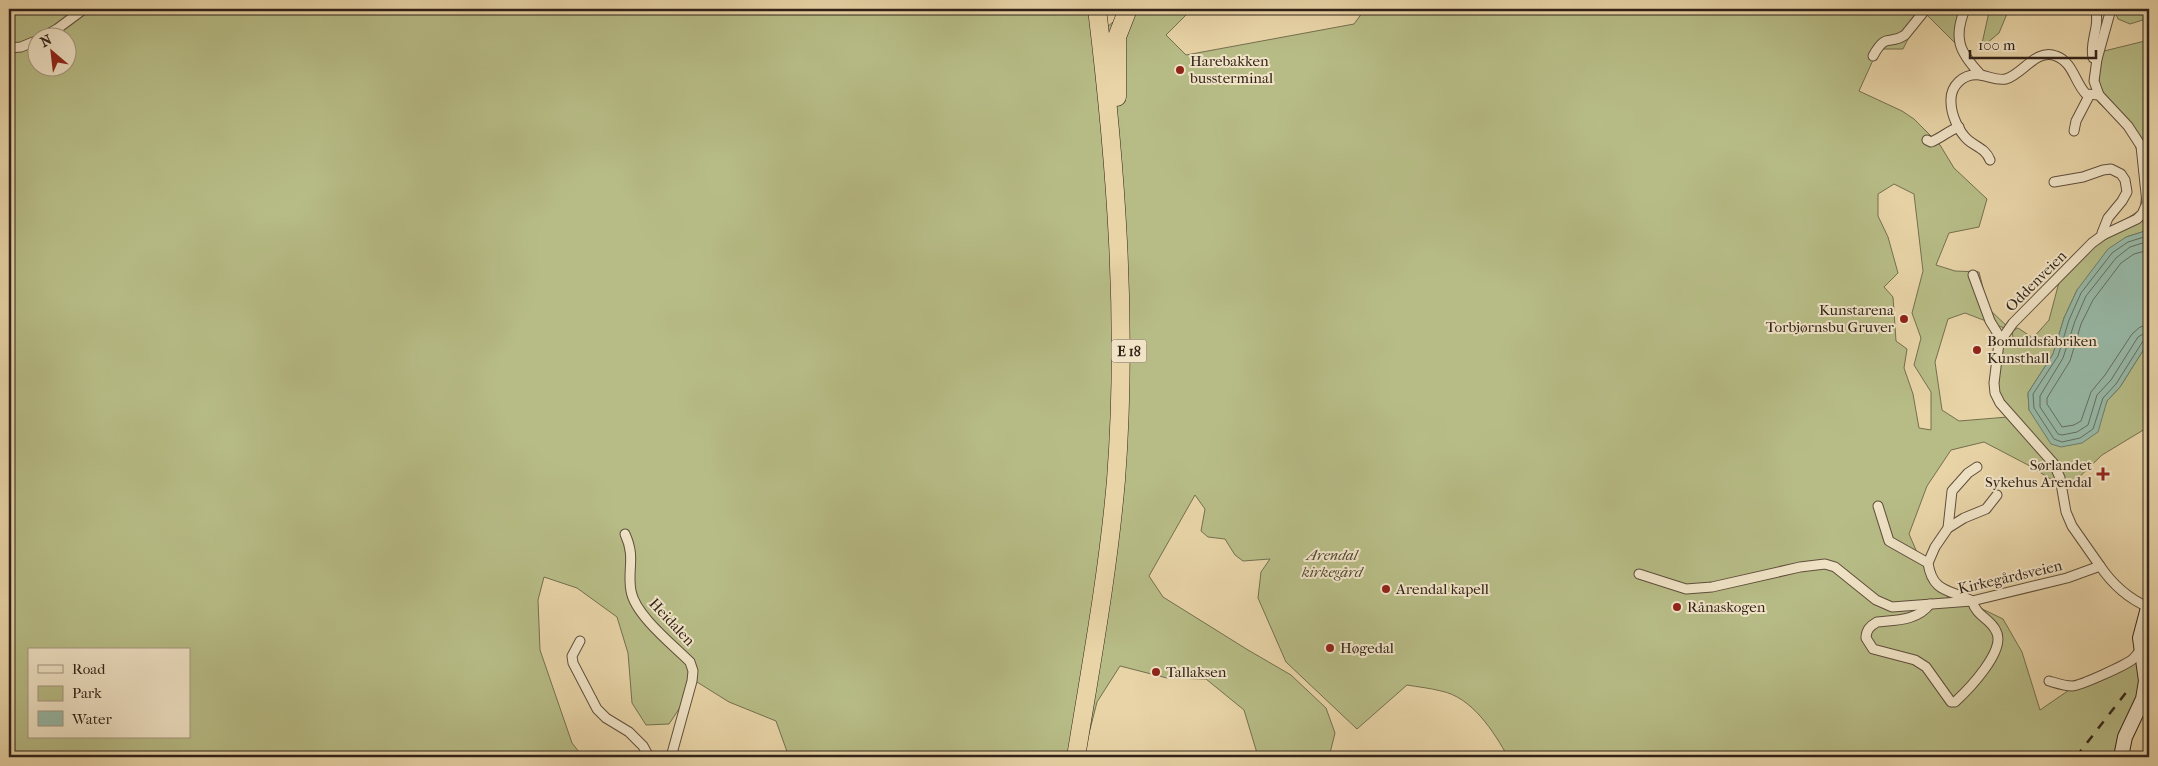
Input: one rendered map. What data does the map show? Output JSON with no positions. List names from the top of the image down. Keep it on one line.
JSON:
{"streets":{"highway":["E 18"],"street":["Oddenveien","Kirkegårdsveien","Heidalen"]},"crossings":[["Oddenveien","Kirkegårdsveien"]],"parks":["Arendal kirkegård"],"places":{"other":["Harebakken bussterminal","Kunstarena Torbjørnsbu Gruver","Bomuldsfabriken Kunsthall","Arendal kapell","Rånaskogen","Høgedal","Tallaksen"],"health":["Sørlandet Sykehus Arendal"]},"legend":["Road","Park","Water"],"scale_bar":"100 m","north":"top left"}
